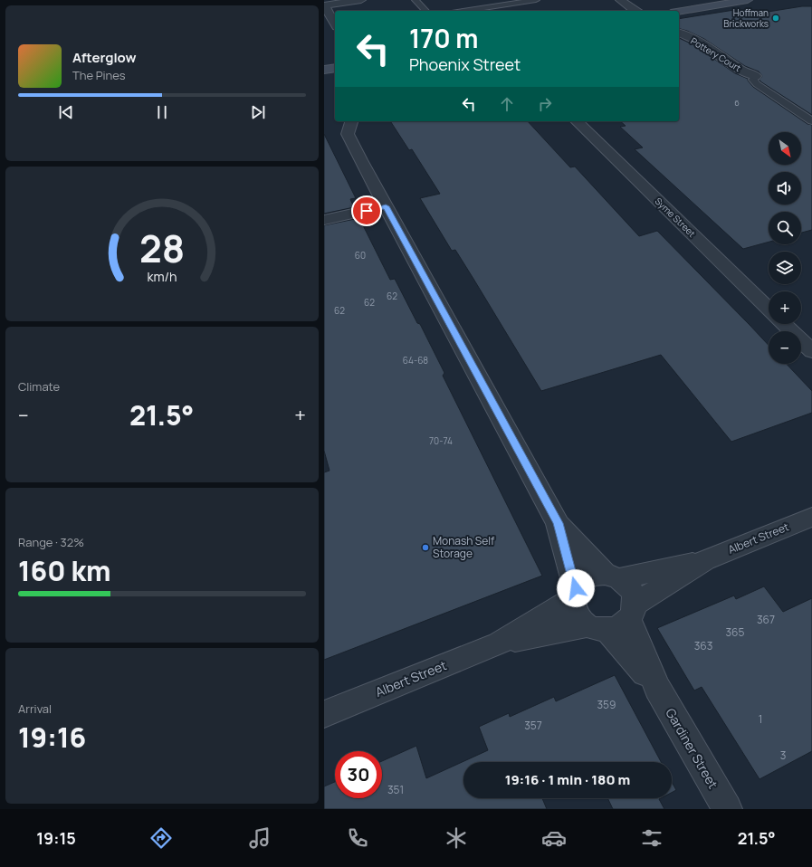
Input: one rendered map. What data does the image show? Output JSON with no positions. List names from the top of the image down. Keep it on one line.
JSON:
{"streets":{"street":["Pottery Court","Syme Street","Albert Street","Gardiner Street"]},"crossings":[["Albert Street","Gardiner Street"]],"places":["Hoffman Brickworks","Monash Self Storage"],"house_numbers":["6","60","62","62","62","64-68","70-74","367","365","363","359","1","357","3","351"],"north":"bottom right","page":{"turn":["170 m","Phoenix Street"],"song":["Afterglow","The Pines"],"map_buttons":["+","−"],"tile":["Climate",["Range · 32%","160 km"],["Arrival","19:16"]],"heat":["−","21.5°","+"],"limit":"30","trip":"19:16 · 1 min · 180 m","tabs":["19:15","21.5°"],"gauge":["28","km/h"]}}
